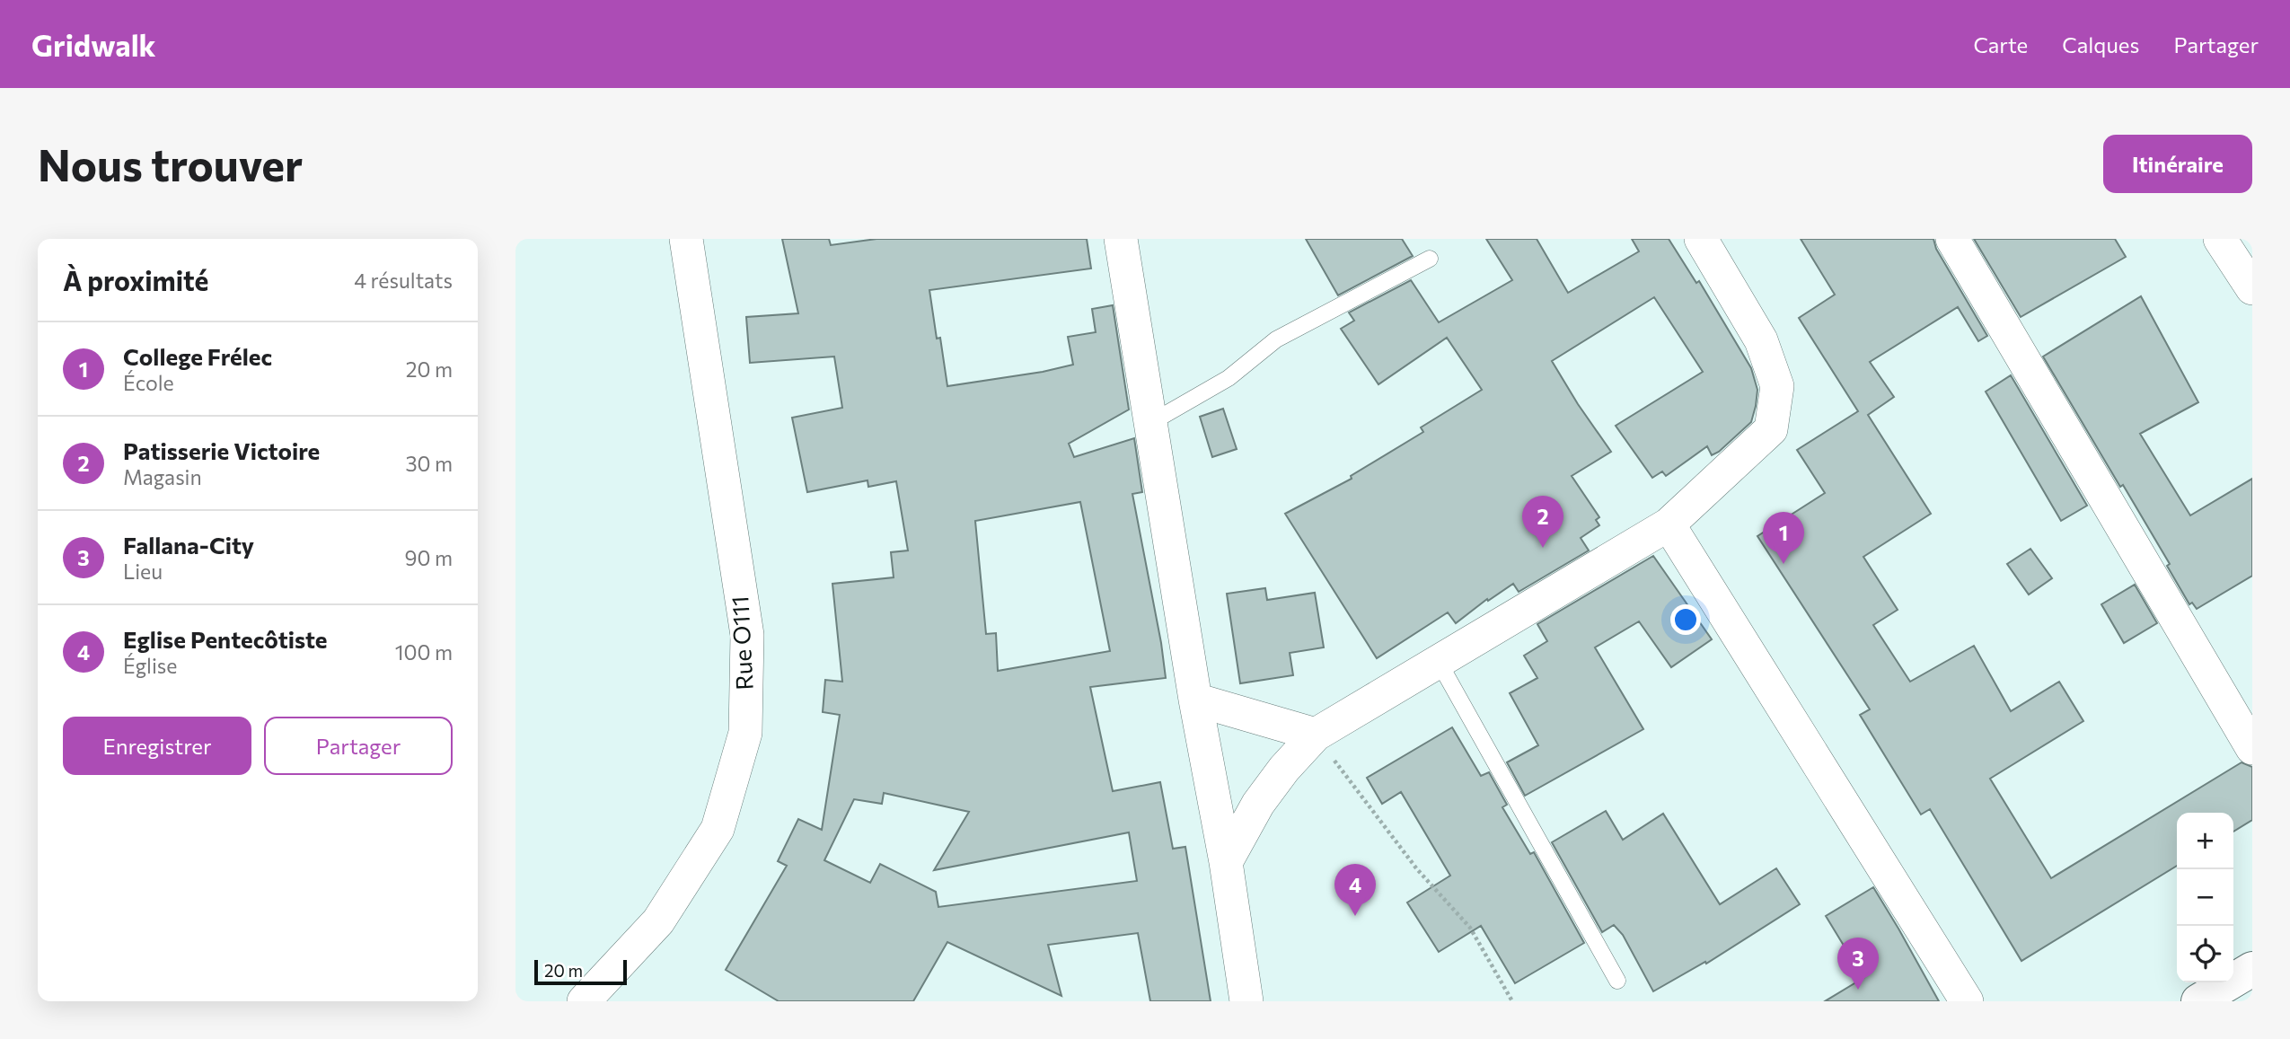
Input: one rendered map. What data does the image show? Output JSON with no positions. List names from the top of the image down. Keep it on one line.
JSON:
{"streets":{"street":["Rue O111"]},"scale_bar":"20 m","page":{"header":"Gridwalk","nav":["Carte","Calques","Partager"],"buttons":["Itinéraire",["Enregistrer","Partager"]],"title":"Nous trouver","heading":["À proximité","4 résultats"],"list":[{"mark":"1","name":"College Frélec","note":"École","value":"20 m"},{"mark":"2","name":"Patisserie Victoire","note":"Magasin","value":"30 m"},{"mark":"3","name":"Fallana-City","note":"Lieu","value":"90 m"},{"mark":"4","name":"Eglise Pentecôtiste","note":"Église","value":"100 m"}],"pins":["2","1","4","3"],"map_buttons":["+","−"],"scale":"20 m"}}
